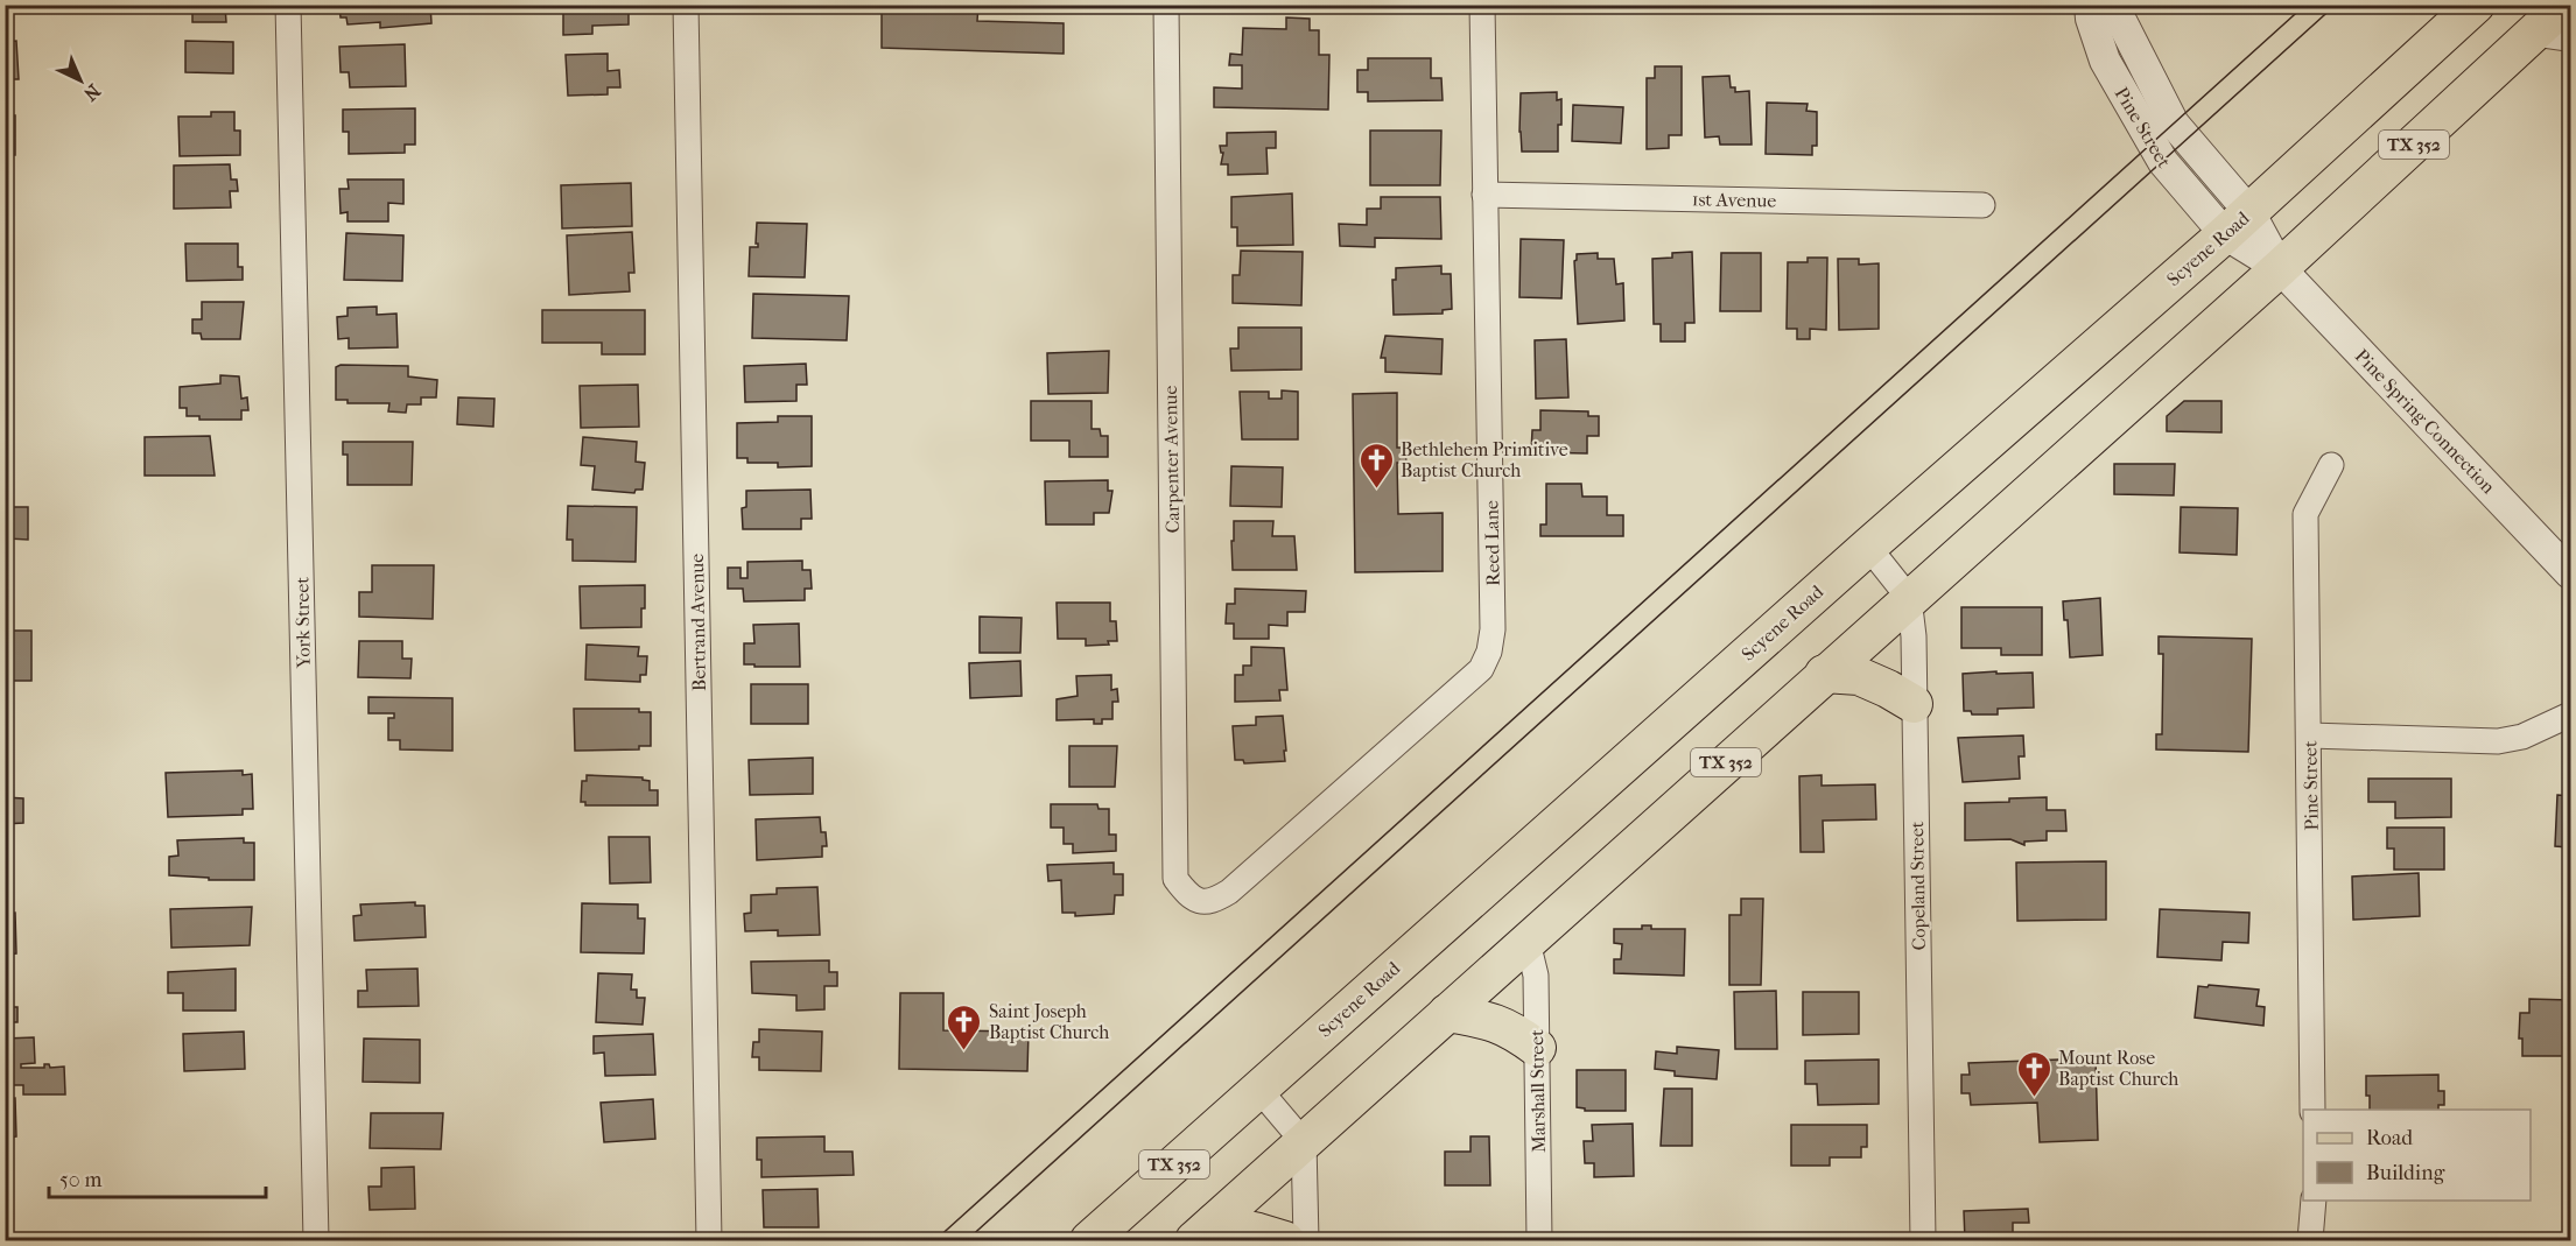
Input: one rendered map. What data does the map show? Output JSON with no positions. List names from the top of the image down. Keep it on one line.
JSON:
{"streets":{"main road":["TX 352","Scyene Road"],"street":["Pine Street","1st Avenue","Pine Spring Connection","Carpenter Avenue","Reed Lane","York Street","Bertrand Avenue","Copeland Street","Marshall Street"]},"crossings":[["Pine Street","Scyene Road"],["Pine Street","Pine Spring Connection"],["TX 352","Pine Spring Connection"],["TX 352","Copeland Street"],["TX 352","Marshall Street"],["1st Avenue","Reed Lane"],["Scyene Road","Pine Spring Connection"],["Carpenter Avenue","Reed Lane"]],"places":{"church":["Bethlehem Primitive Baptist Church","Saint Joseph Baptist Church","Mount Rose Baptist Church"]},"legend":["Road","Building"],"scale_bar":"50 m","north":"bottom right"}
